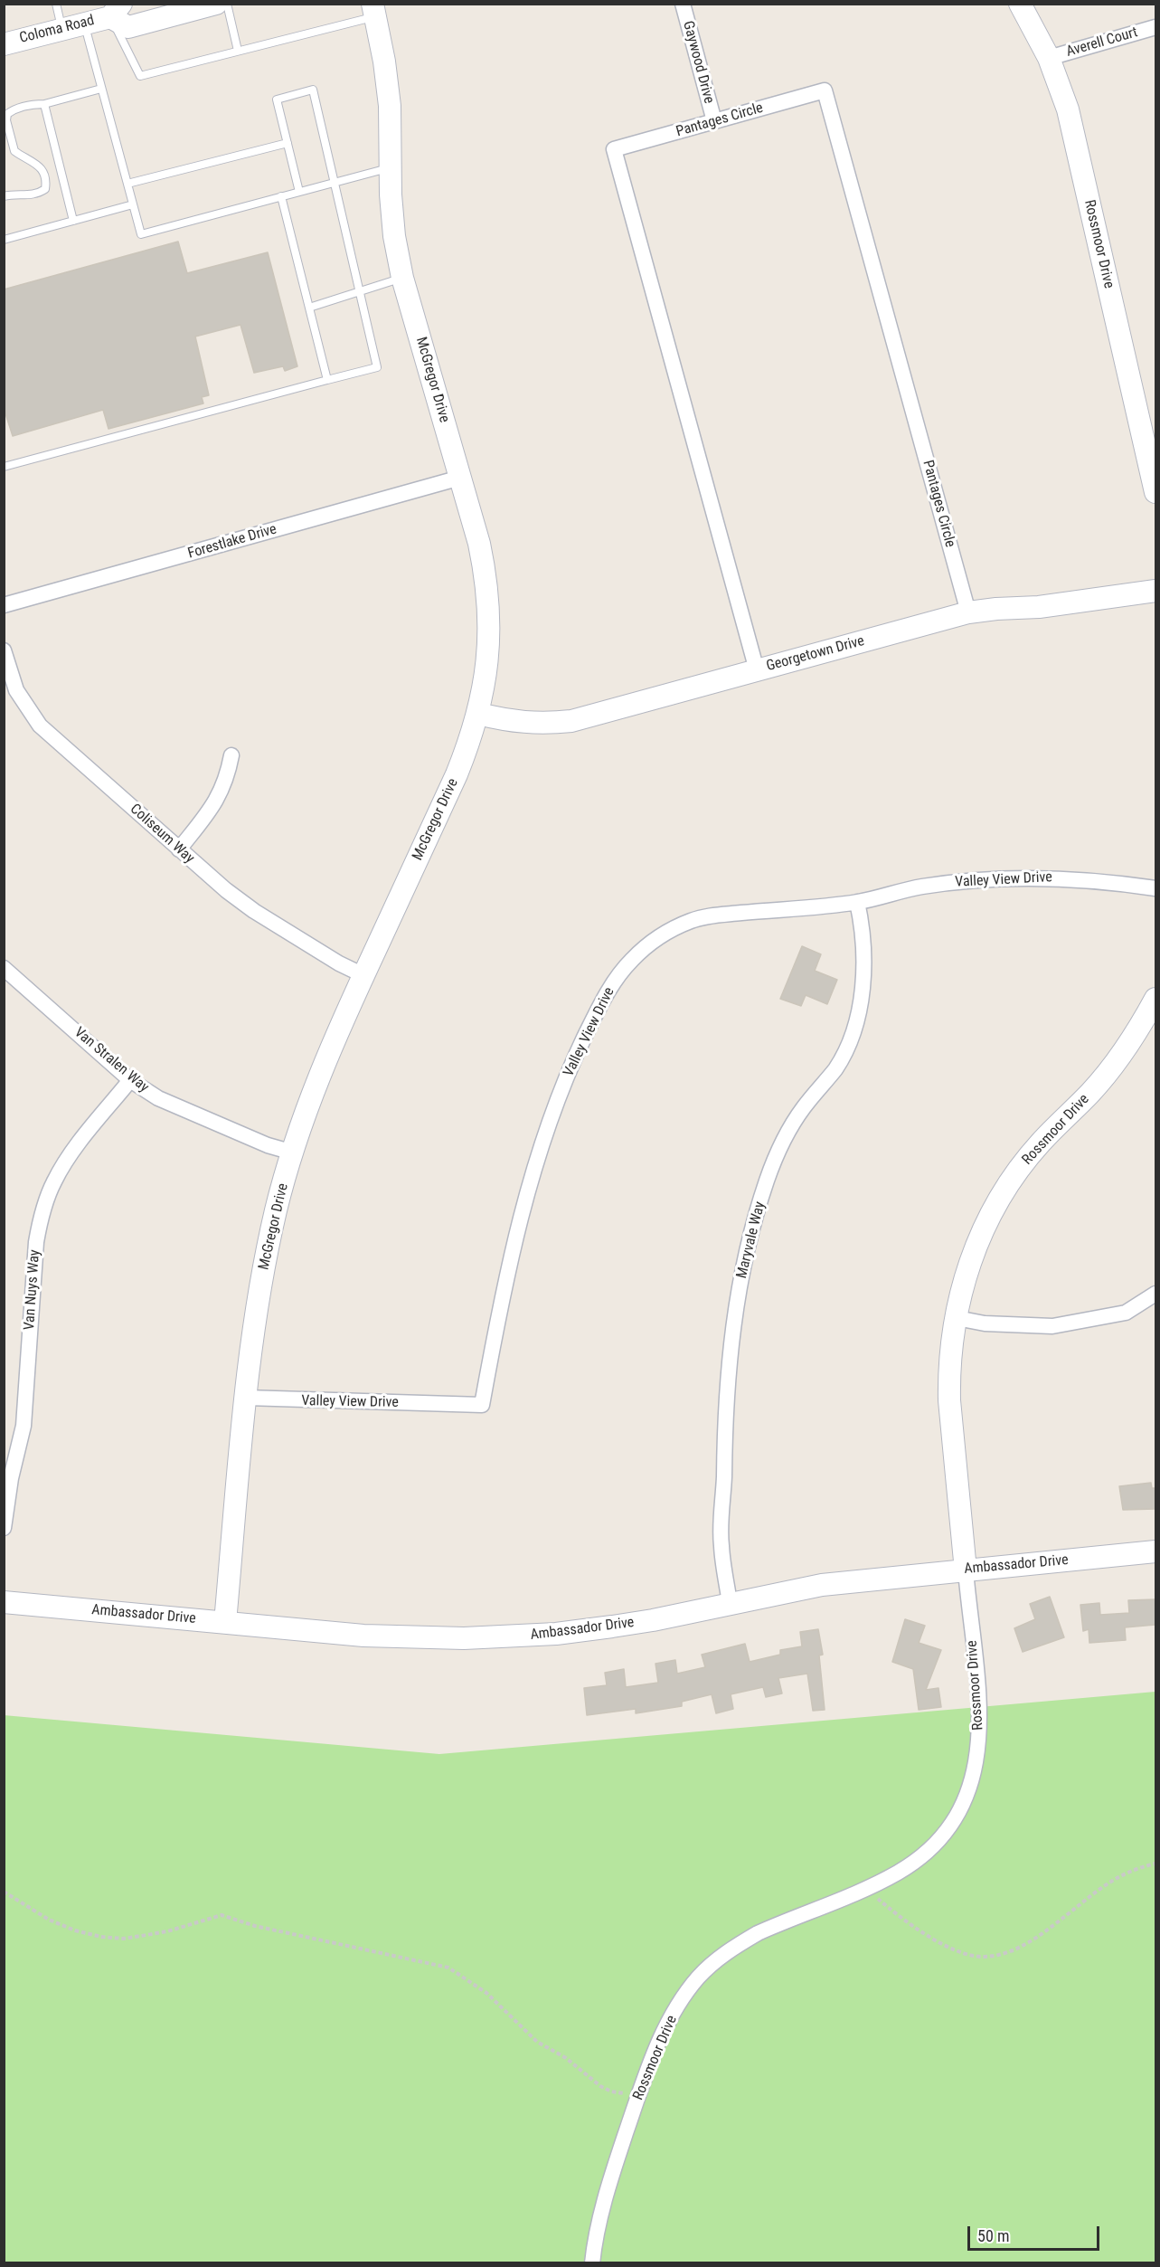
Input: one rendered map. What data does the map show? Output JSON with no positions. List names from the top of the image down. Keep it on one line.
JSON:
{"streets":{"street":["Coloma Road","Averell Court","Gaywood Drive","Pantages Circle","Rossmoor Drive","McGregor Drive","Forestlake Drive","Georgetown Drive","Coliseum Way","Valley View Drive","Van Stralen Way","Maryvale Way","Van Nuys Way","Ambassador Drive"]},"crossings":[["Averell Court","Rossmoor Drive"],["Gaywood Drive","Pantages Circle"],["Pantages Circle","Georgetown Drive"],["Rossmoor Drive","Ambassador Drive"],["McGregor Drive","Forestlake Drive"],["McGregor Drive","Georgetown Drive"],["McGregor Drive","Coliseum Way"],["McGregor Drive","Valley View Drive"],["McGregor Drive","Van Stralen Way"],["McGregor Drive","Ambassador Drive"],["Valley View Drive","Maryvale Way"],["Van Stralen Way","Van Nuys Way"],["Maryvale Way","Ambassador Drive"]],"scale_bar":"50 m"}
